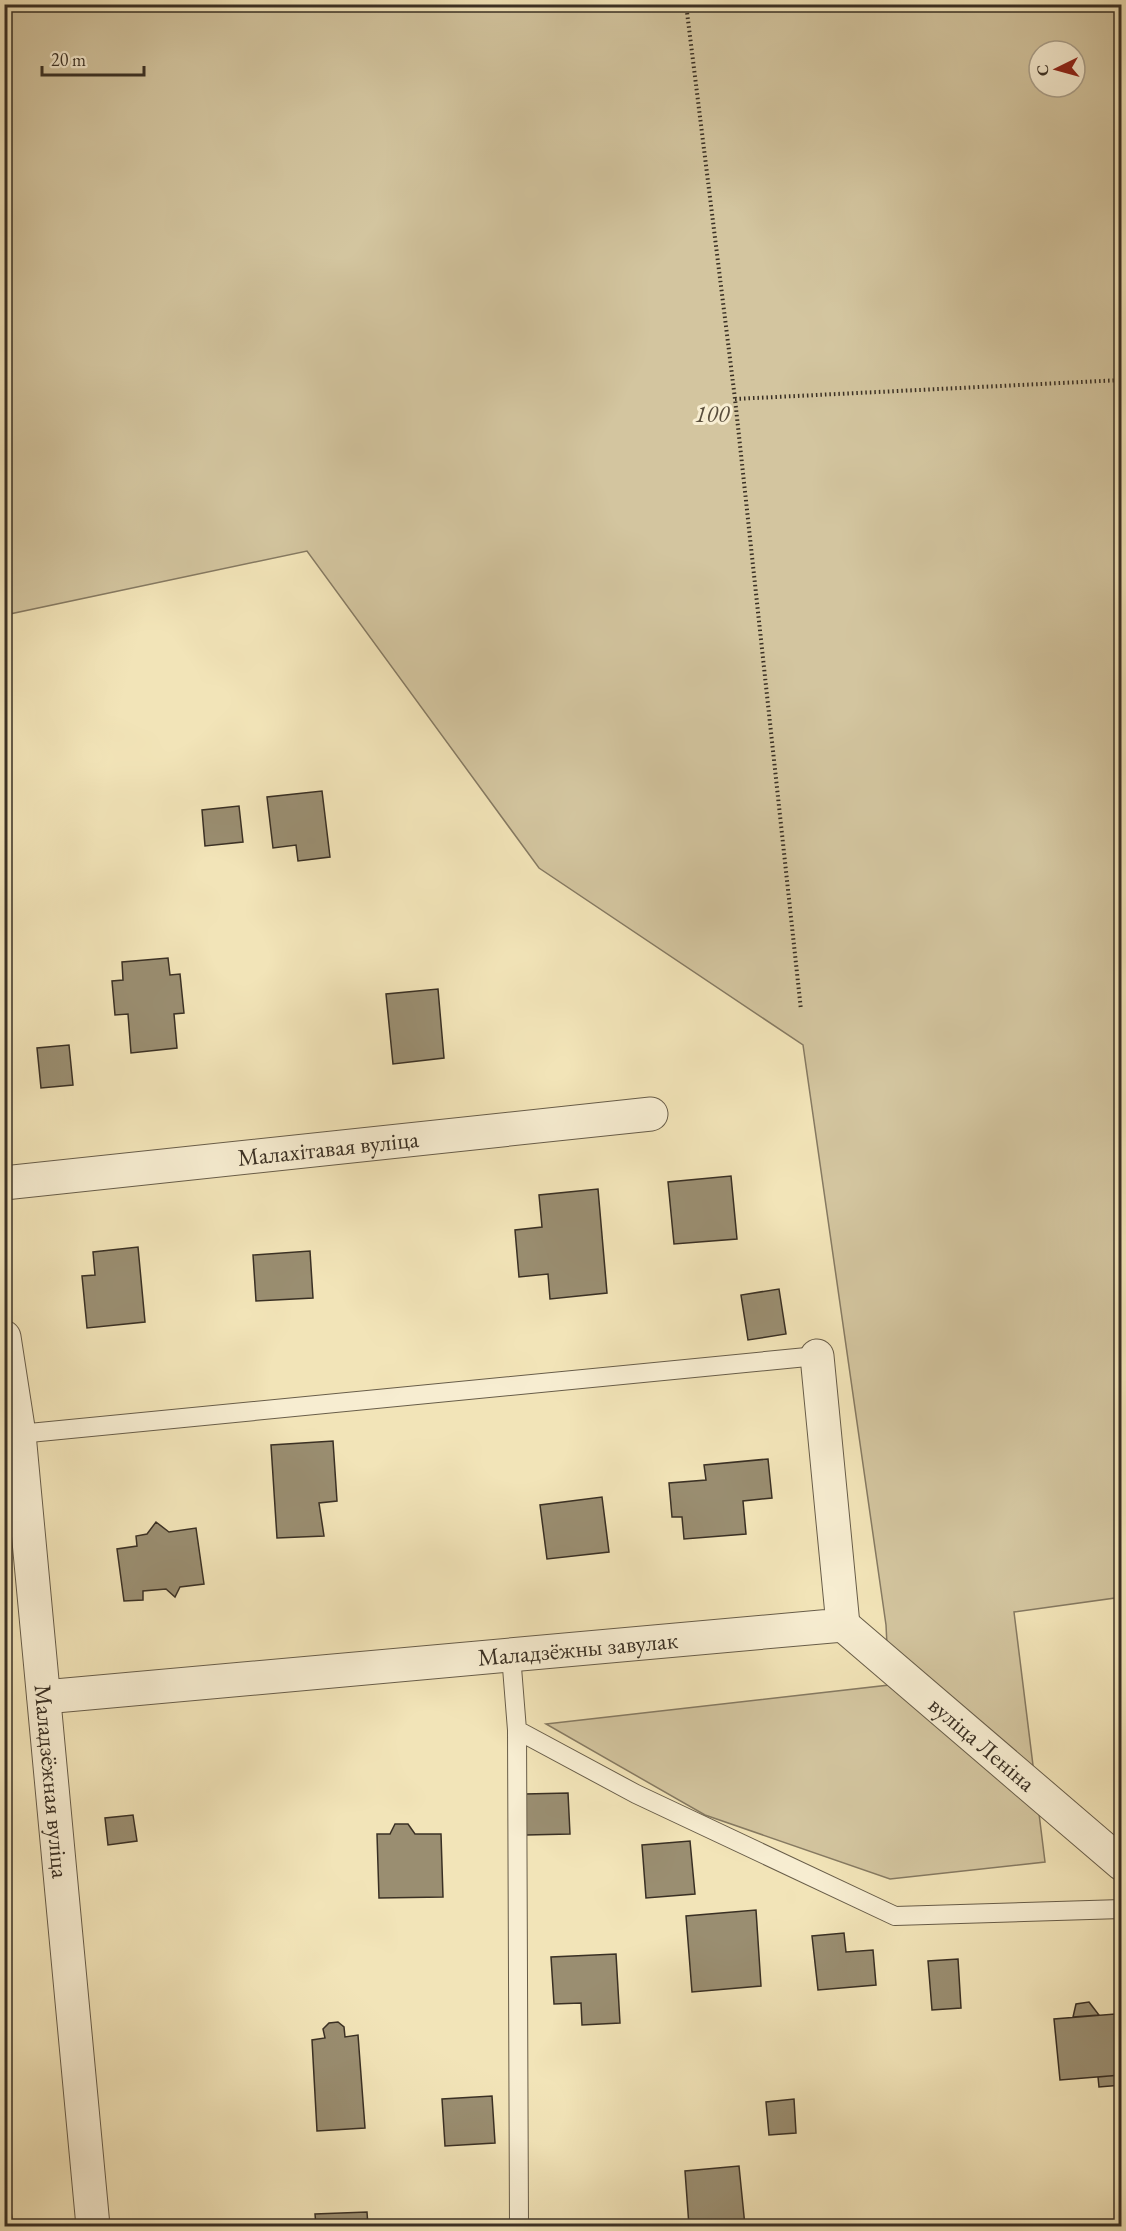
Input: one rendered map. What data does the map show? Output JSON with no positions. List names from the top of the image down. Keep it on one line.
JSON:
{"streets":{"street":["Малахітавая вуліца","Маладзёжны завулак","вуліца Леніна","Маладзёжная вуліца"]},"crossings":[["Маладзёжны завулак","вуліца Леніна"],["Маладзёжны завулак","Маладзёжная вуліца"]],"parks":["100"],"scale_bar":"20 m","north":"left"}
